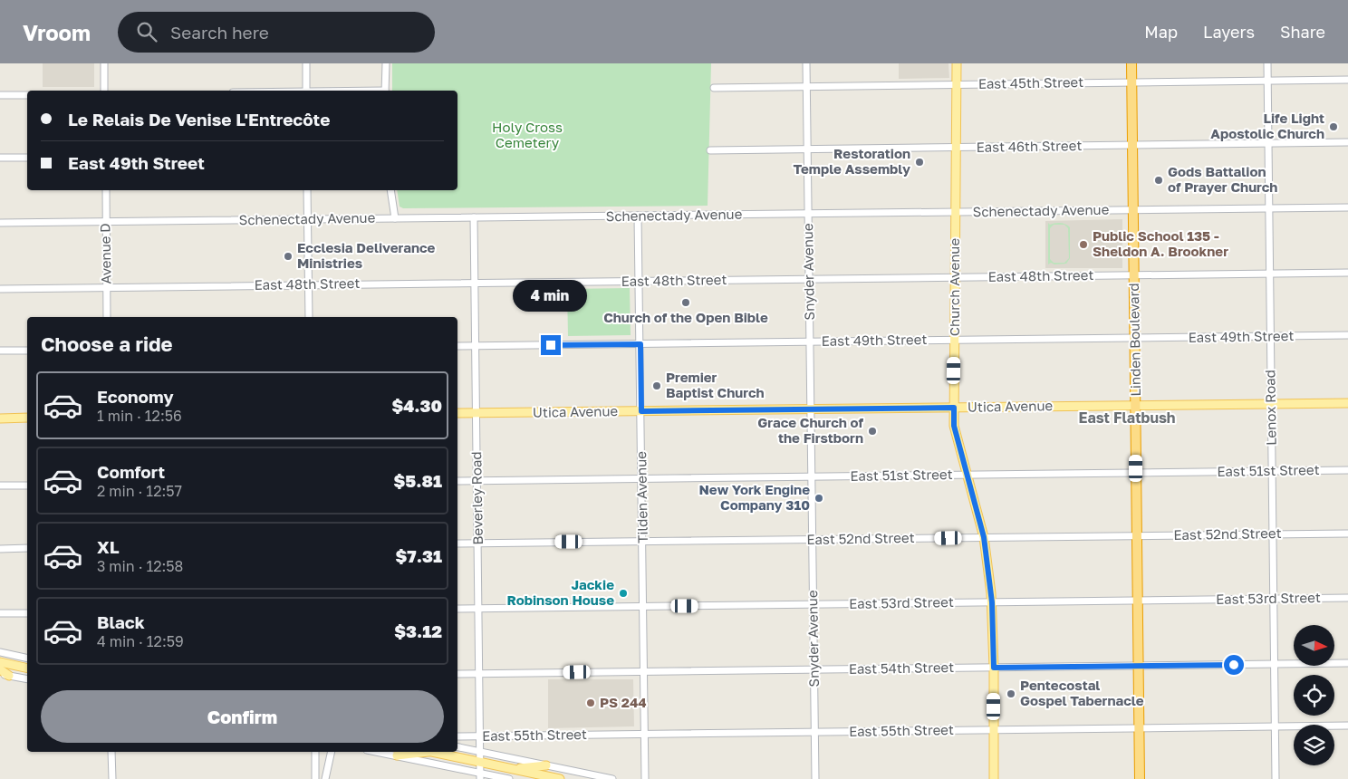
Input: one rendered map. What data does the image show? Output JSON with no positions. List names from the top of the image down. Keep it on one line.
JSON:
{"streets":{"highway":["Linden Boulevard"],"main road":["Church Avenue","Utica Avenue"],"street":["East 45th Street","East 46th Street","Schenectady Avenue","Avenue D","Snyder Avenue","East 48th Street","East 49th Street","Lenox Road","East 51st Street","Tilden Avenue","Beverley Road","East 52nd Street","East 53rd Street","East 54th Street","East 55th Street"]},"crossings":[["East 45th Street","Snyder Avenue"],["East 45th Street","Church Avenue"],["East 45th Street","Linden Boulevard"],["East 45th Street","Lenox Road"],["East 46th Street","Snyder Avenue"],["East 46th Street","Church Avenue"],["East 46th Street","Linden Boulevard"],["East 46th Street","Lenox Road"],["Schenectady Avenue","Avenue D"],["Schenectady Avenue","Snyder Avenue"],["Schenectady Avenue","Church Avenue"],["Schenectady Avenue","Linden Boulevard"],["Schenectady Avenue","Lenox Road"],["Schenectady Avenue","Tilden Avenue"],["Schenectady Avenue","Beverley Road"],["Avenue D","East 48th Street"],["Snyder Avenue","East 48th Street"],["Snyder Avenue","East 49th Street"],["Snyder Avenue","Utica Avenue"],["Snyder Avenue","East 51st Street"],["Snyder Avenue","East 52nd Street"],["Snyder Avenue","East 53rd Street"],["Snyder Avenue","East 54th Street"],["Snyder Avenue","East 55th Street"],["East 48th Street","Church Avenue"],["East 48th Street","Linden Boulevard"],["East 48th Street","Lenox Road"],["East 48th Street","Tilden Avenue"],["East 48th Street","Beverley Road"],["Church Avenue","East 49th Street"],["Church Avenue","Utica Avenue"],["Church Avenue","East 51st Street"],["Church Avenue","East 52nd Street"],["Church Avenue","East 53rd Street"],["Church Avenue","East 54th Street"],["Church Avenue","East 55th Street"],["East 49th Street","Linden Boulevard"],["East 49th Street","Lenox Road"],["East 49th Street","Tilden Avenue"],["East 49th Street","Beverley Road"],["Linden Boulevard","Utica Avenue"],["Linden Boulevard","East 51st Street"],["Linden Boulevard","East 52nd Street"],["Linden Boulevard","East 53rd Street"],["Linden Boulevard","East 54th Street"],["Linden Boulevard","East 55th Street"],["Utica Avenue","Lenox Road"],["Utica Avenue","Tilden Avenue"],["Utica Avenue","Beverley Road"],["Lenox Road","East 51st Street"],["Lenox Road","East 52nd Street"],["Lenox Road","East 53rd Street"],["Lenox Road","East 54th Street"],["Lenox Road","East 55th Street"],["East 51st Street","Tilden Avenue"],["East 51st Street","Beverley Road"],["Tilden Avenue","East 52nd Street"],["Tilden Avenue","East 53rd Street"],["Tilden Avenue","East 54th Street"],["Tilden Avenue","East 55th Street"],["Beverley Road","East 52nd Street"],["Beverley Road","East 53rd Street"],["Beverley Road","East 54th Street"],["Beverley Road","East 55th Street"]],"districts":["East Flatbush"],"parks":["Holy Cross Cemetery"],"places":["Life Light Apostolic Church","Restoration Temple Assembly","Gods Battalion of Prayer Church","Public School 135 - Sheldon A. Brookner","Ecclesia Deliverance Ministries","Church of the Open Bible","Premier Baptist Church","Grace Church of the Firstborn","New York Engine Company 310","Jackie Robinson House","Pentecostal Gospel Tabernacle","PS 244"],"north":"right","page":{"header":"Vroom","search":"Search here","nav":["Map","Layers","Share"],"banner":["Le Relais De Venise L'Entrecôte","East 49th Street"],"bubble":"4 min","heading":"Choose a ride","list":[{"name":"Economy","note":"1 min · 12:56","value":"$4.30"},{"name":"Comfort","note":"2 min · 12:57","value":"$5.81"},{"name":"XL","note":"3 min · 12:58","value":"$7.31"},{"name":"Black","note":"4 min · 12:59","value":"$3.12"}],"buttons":"Confirm"}}
